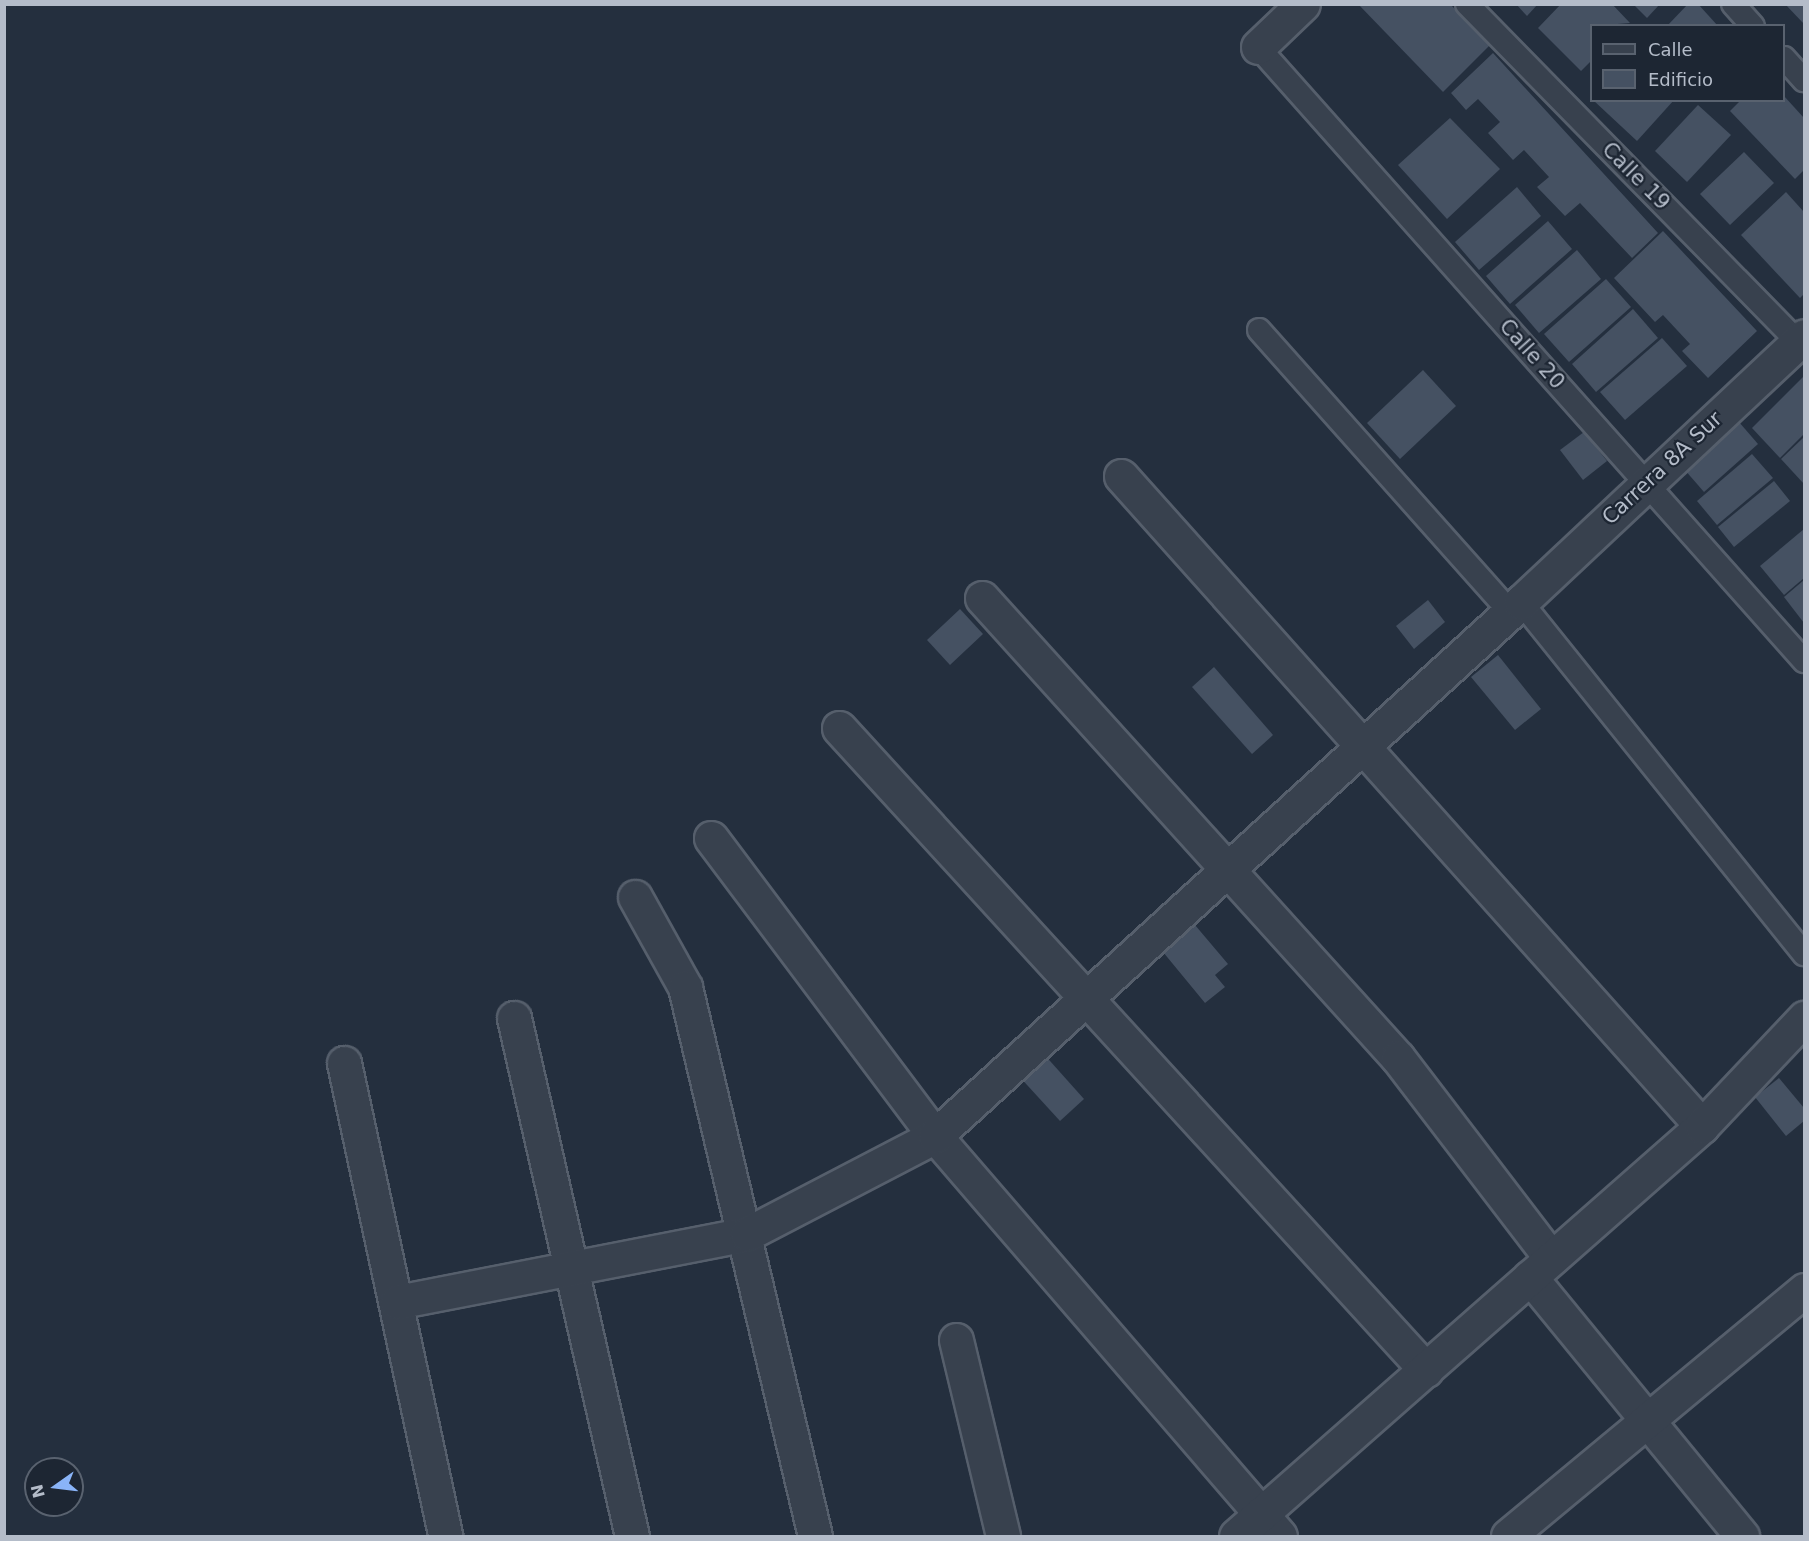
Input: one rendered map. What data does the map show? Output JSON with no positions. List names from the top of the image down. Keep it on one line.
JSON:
{"streets":{"street":["Carrera 8A Sur"],"lane":["Calle 19","Calle 20"]},"crossings":[["Calle 19","Carrera 8A Sur"],["Calle 20","Carrera 8A Sur"]],"legend":["Calle","Edificio"],"north":"left"}
